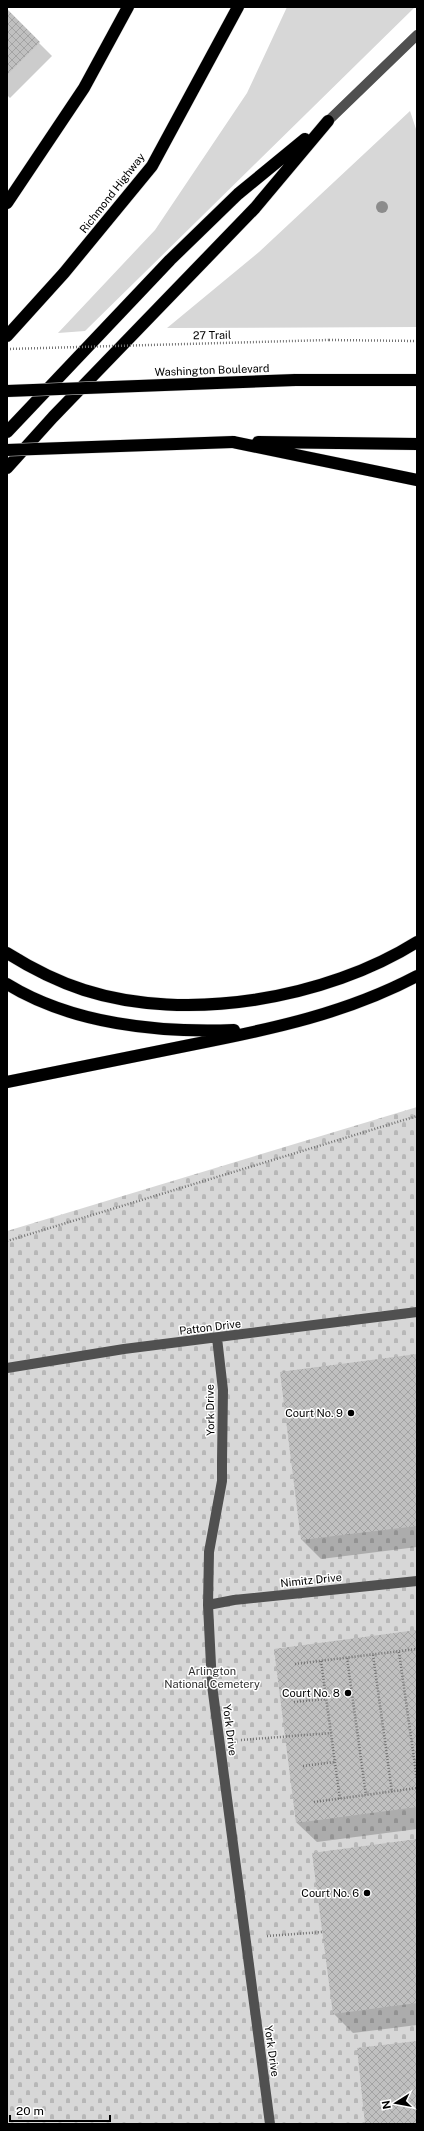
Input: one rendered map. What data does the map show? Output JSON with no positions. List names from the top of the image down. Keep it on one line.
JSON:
{"streets":{"highway":["Richmond Highway","Washington Boulevard"],"street":["Patton Drive","York Drive","Nimitz Drive"],"path":["27 Trail"]},"crossings":[["Patton Drive","York Drive"],["York Drive","Nimitz Drive"]],"parks":["Arlington National Cemetery"],"places":["Court No. 9","Court No. 8","Court No. 6"],"scale_bar":"20 m","north":"left"}
